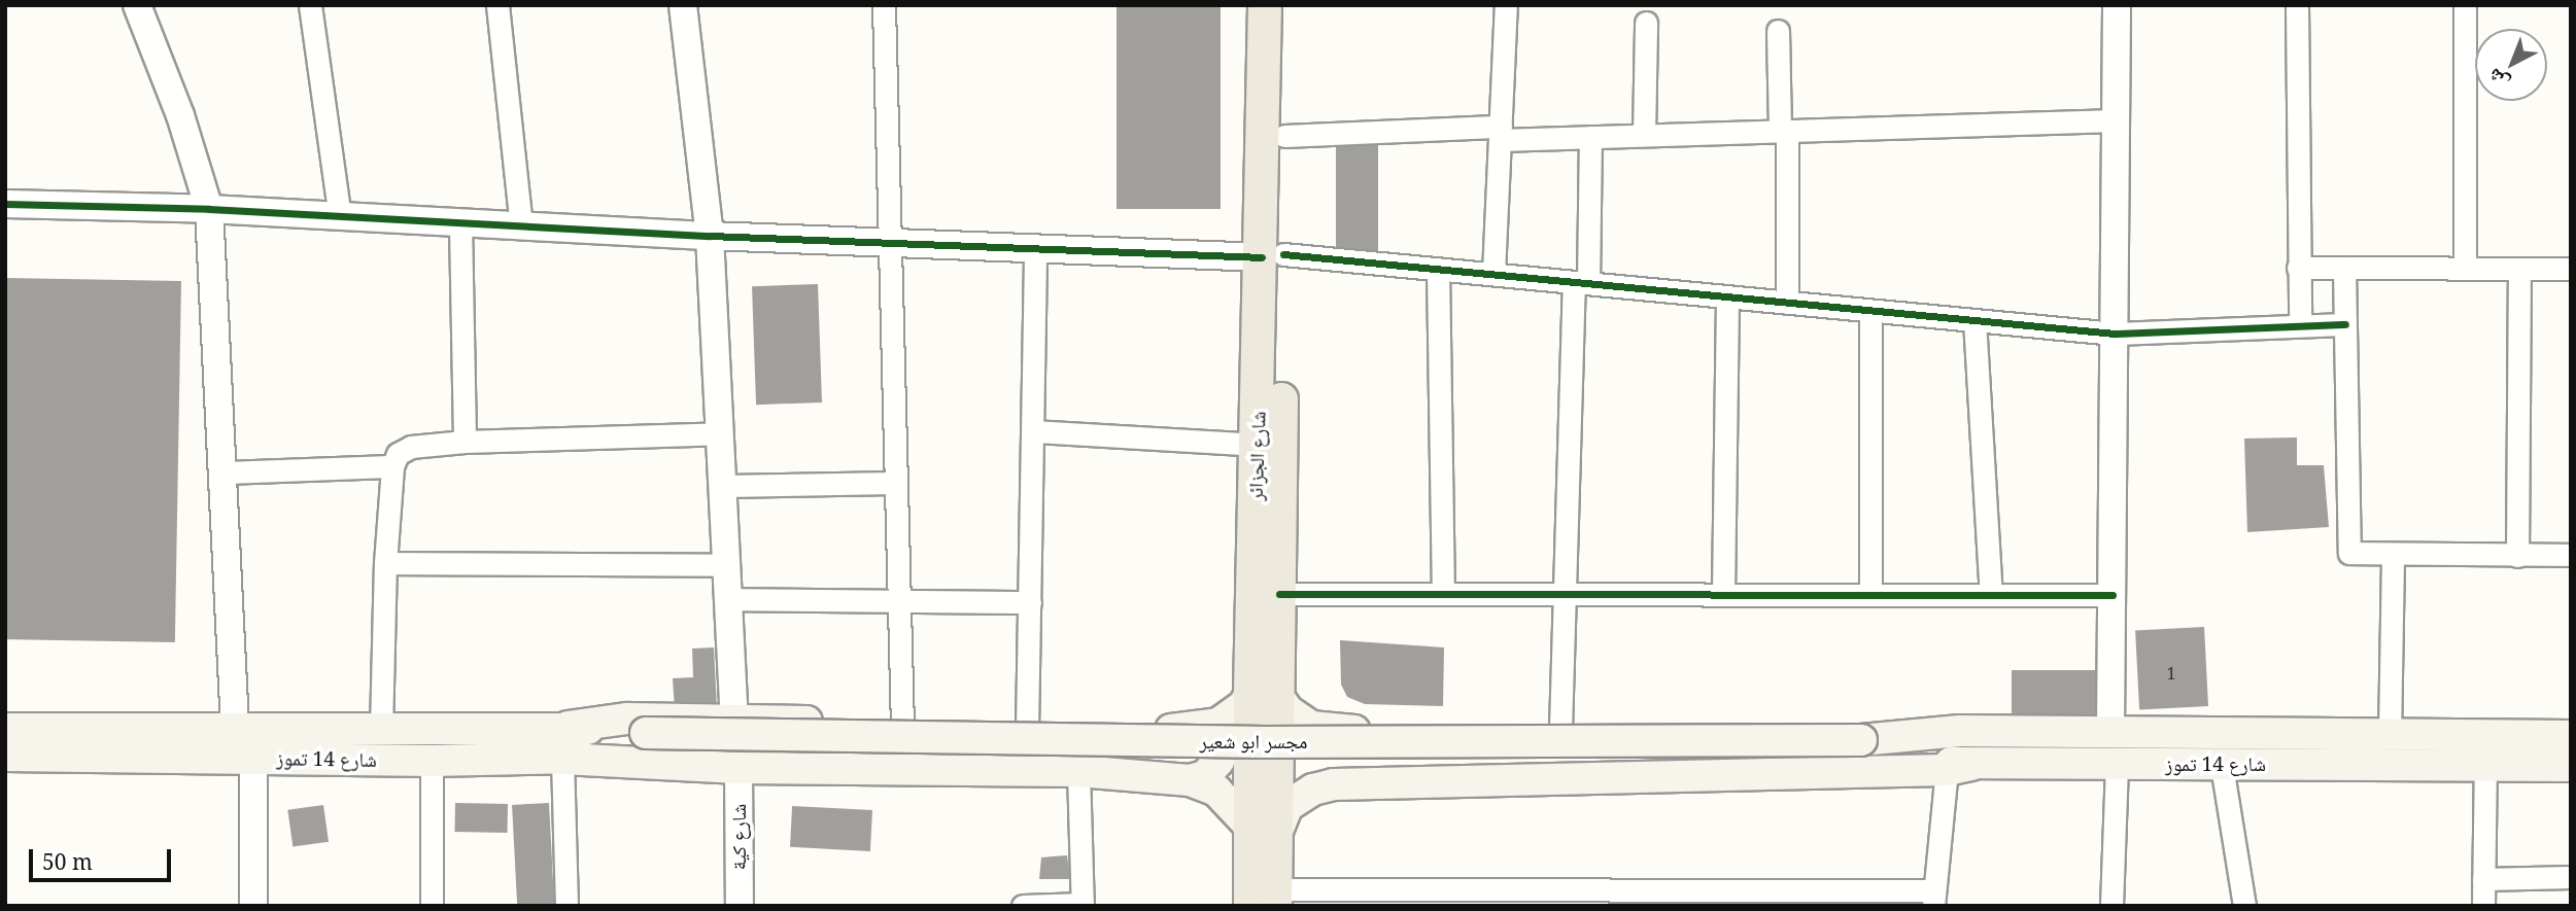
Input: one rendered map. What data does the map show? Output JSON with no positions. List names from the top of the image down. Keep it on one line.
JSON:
{"streets":{"main road":["شارع الجزائر","مجسر ابو شعير","شارع 14 تموز"],"street":["شارع كية"]},"crossings":[["مجسر ابو شعير","شارع 14 تموز"]],"house_numbers":["1"],"scale_bar":"50 m","north":"bottom left"}
